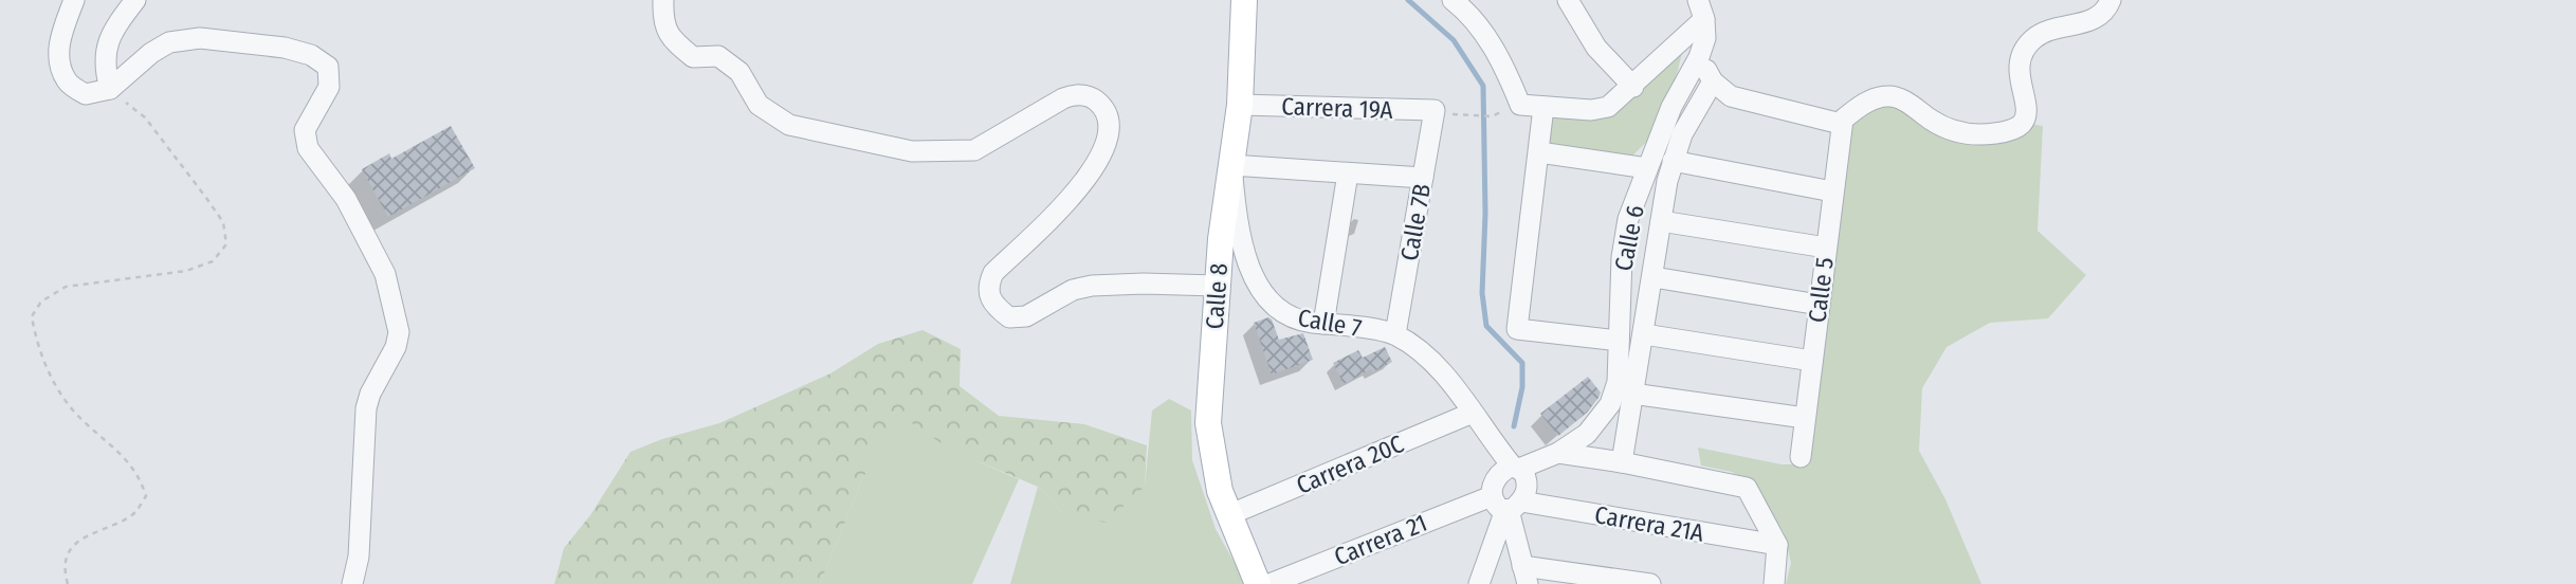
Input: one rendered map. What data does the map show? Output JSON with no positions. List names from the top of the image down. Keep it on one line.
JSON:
{"streets":{"main road":["Calle 8"],"street":["Carrera 19A","Calle 7B","Calle 6","Calle 5","Calle 7","Carrera 20C","Carrera 21A","Carrera 21"]},"crossings":[["Carrera 19A","Calle 7B"],["Carrera 19A","Calle 8"],["Calle 7B","Calle 7"],["Calle 6","Calle 7"],["Calle 6","Carrera 21A"],["Calle 6","Carrera 21"],["Calle 8","Calle 7"],["Calle 8","Carrera 20C"],["Calle 7","Carrera 20C"],["Calle 7","Carrera 21A"],["Calle 7","Carrera 21"],["Carrera 21A","Carrera 21"]]}
